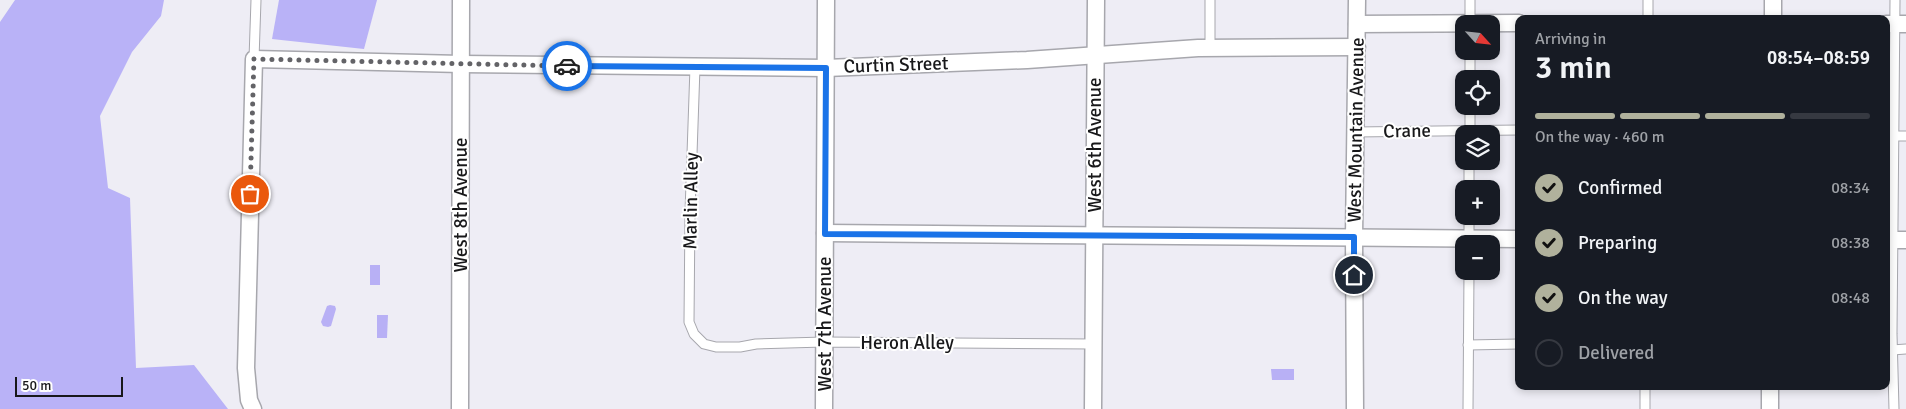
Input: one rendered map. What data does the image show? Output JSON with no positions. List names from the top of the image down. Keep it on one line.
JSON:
{"streets":{"street":["Curtin Street","West Mountain Avenue","West 6th Avenue","West 8th Avenue","West 7th Avenue"],"lane":["Crane","Marlin Alley","Heron Alley"]},"crossings":[["Curtin Street","West Mountain Avenue"],["Curtin Street","West 6th Avenue"],["Curtin Street","Marlin Alley"],["Curtin Street","West 8th Avenue"],["Curtin Street","West 7th Avenue"],["West Mountain Avenue","Crane"],["West 6th Avenue","Heron Alley"],["Marlin Alley","Heron Alley"],["West 7th Avenue","Heron Alley"]],"scale_bar":"50 m","north":"bottom right","page":{"map_buttons":["+","−"],"heading":["3 min","Arriving in","08:54–08:59"],"bar":"On the way · 460 m","list":[["Confirmed","08:34"],["Preparing","08:38"],["On the way","08:48"],"Delivered"],"scale":"50 m"}}
